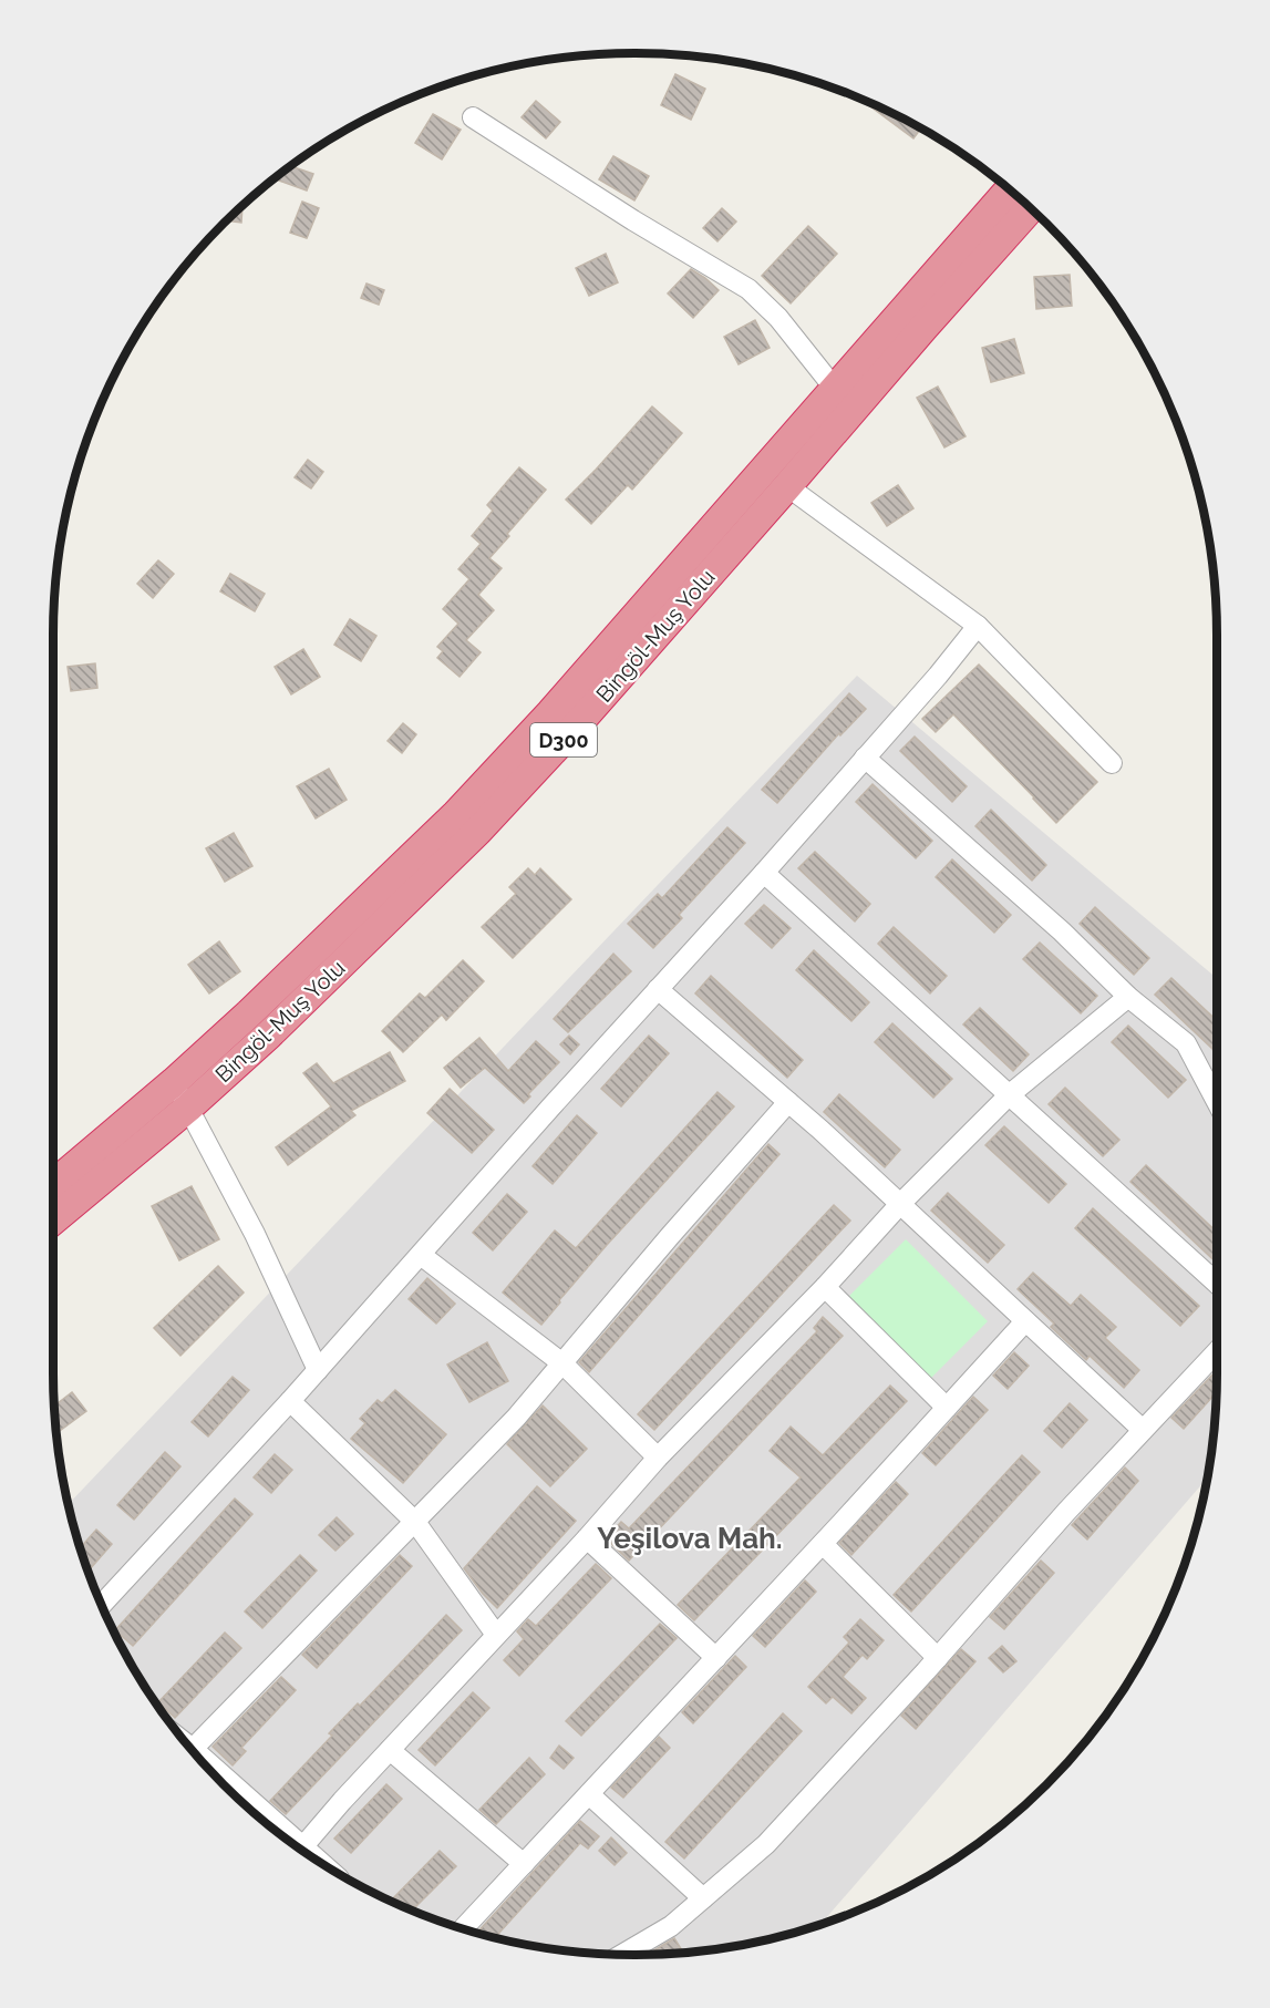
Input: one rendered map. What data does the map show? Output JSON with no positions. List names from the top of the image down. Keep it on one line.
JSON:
{"streets":{"highway":["Bingöl-Muş Yolu","D300"]},"districts":["Yeşilova Mah."]}
